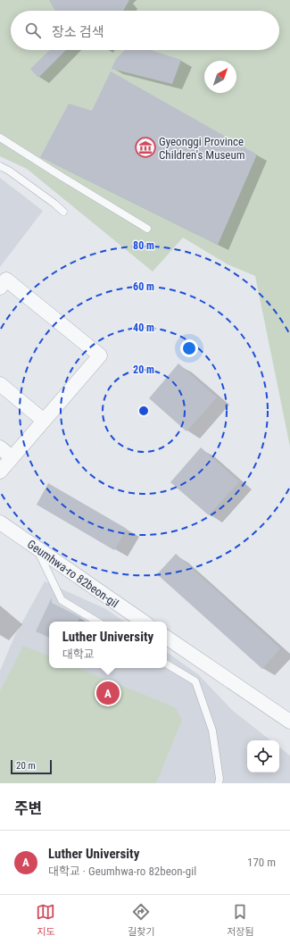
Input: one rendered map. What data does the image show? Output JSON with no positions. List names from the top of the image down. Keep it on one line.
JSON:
{"streets":{"street":["Geumhwa-ro 82beon-gil"]},"places":{"museum":["Gyeonggi Province Children's Museum"]},"scale_bar":"20 m","north":"top right","page":{"search":"장소 검색","popup":["Luther University","대학교"],"pins":"A","scale":"20 m","heading":"주변","list":[{"mark":"A","name":"Luther University","note":"대학교 · Geumhwa-ro 82beon-gil","value":"170 m"}],"nav":["지도","길찾기","저장됨"]},"rings":["80 m","60 m","40 m","20 m"]}
